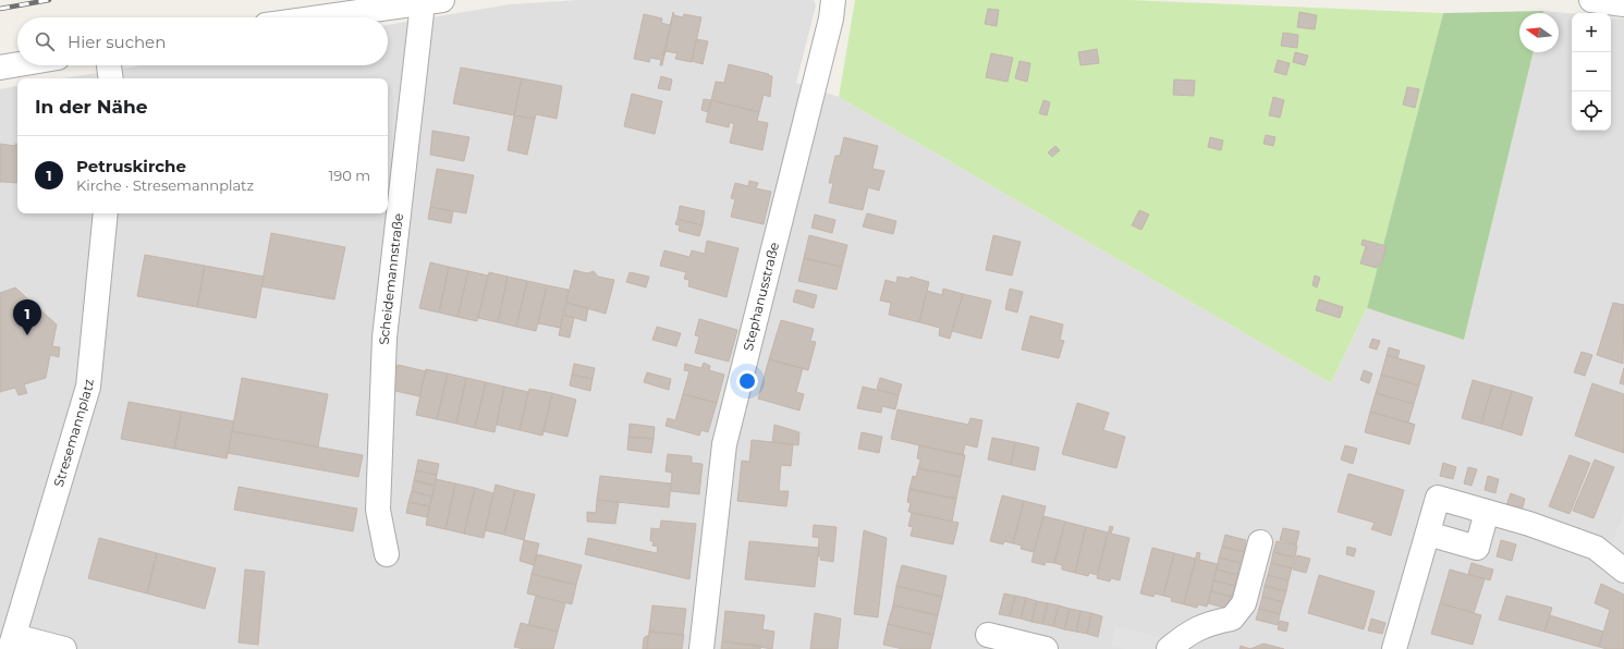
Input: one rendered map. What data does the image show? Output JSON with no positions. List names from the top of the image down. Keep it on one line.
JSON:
{"streets":{"street":["Scheidemannstraße","Stephanusstraße","Stresemannplatz"]},"north":"left","page":{"map_buttons":["+","−"],"search":"Hier suchen","heading":"In der Nähe","list":[{"mark":"1","name":"Petruskirche","note":"Kirche · Stresemannplatz","value":"190 m"}],"pins":"1"}}
